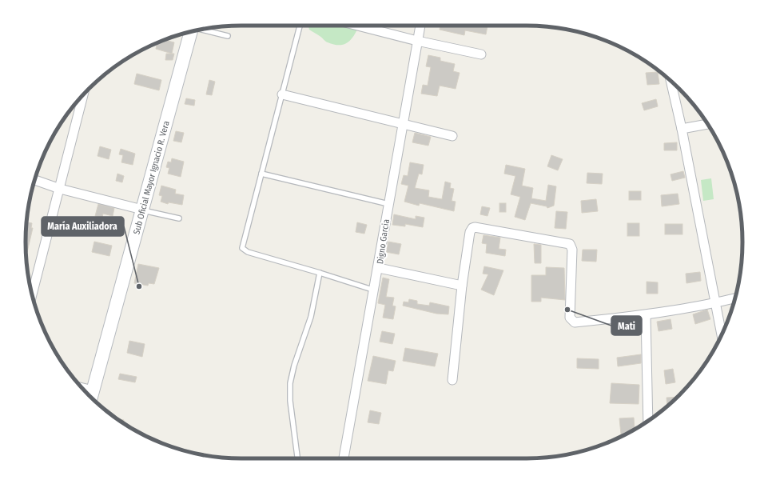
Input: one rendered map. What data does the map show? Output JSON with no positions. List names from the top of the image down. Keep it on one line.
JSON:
{"streets":{"street":["Sub Oficial Mayor Ignacio R. Vera","Digno Garcia"]},"places":["María Auxiliadora","Mati"]}
